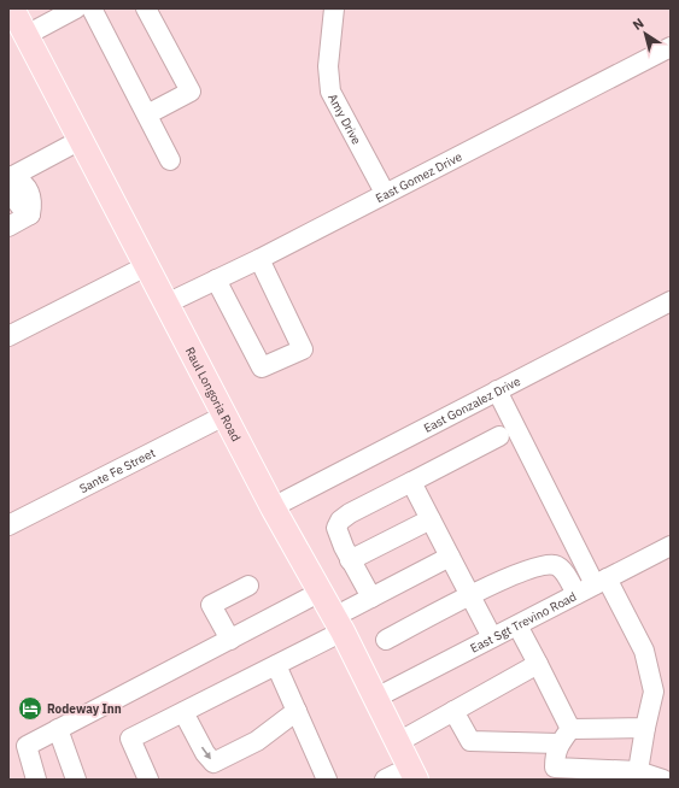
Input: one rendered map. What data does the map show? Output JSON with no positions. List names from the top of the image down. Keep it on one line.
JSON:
{"streets":{"main road":["Raul Longoria Road"],"street":["Amy Drive","East Gomez Drive","East Gonzalez Drive","Sante Fe Street","East Sgt Trevino Road"]},"crossings":[["Amy Drive","East Gomez Drive"],["East Gomez Drive","Raul Longoria Road"],["Raul Longoria Road","East Gonzalez Drive"],["Raul Longoria Road","Sante Fe Street"],["Raul Longoria Road","East Sgt Trevino Road"]],"places":{"hotel":["Rodeway Inn"]},"north":"top left"}
